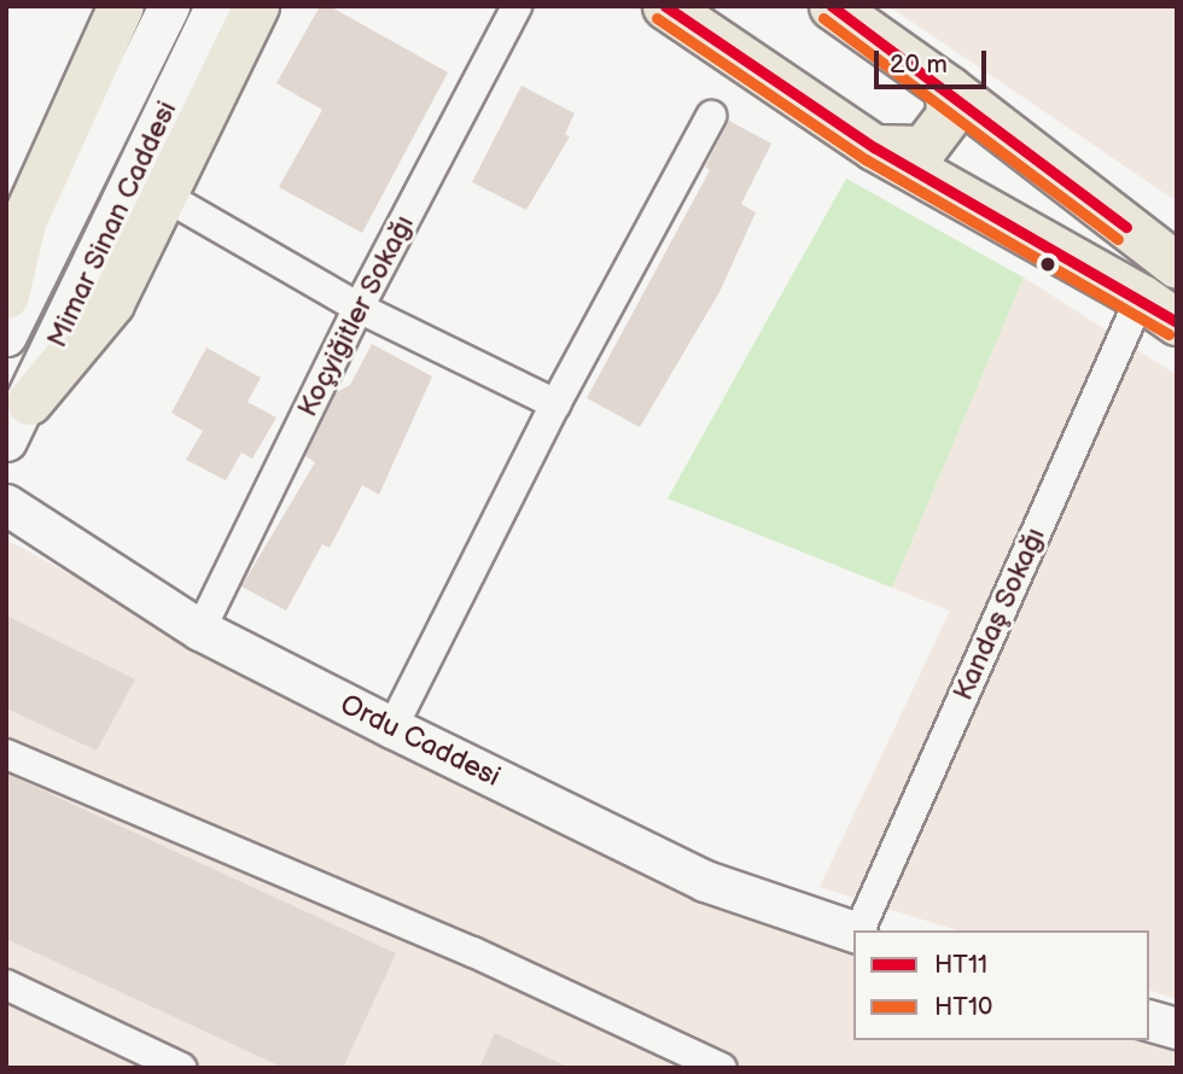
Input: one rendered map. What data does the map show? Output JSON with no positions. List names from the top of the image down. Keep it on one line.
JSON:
{"streets":{"street":["Mimar Sinan Caddesi","Koçyiğitler Sokağı","Kandaş Sokağı","Ordu Caddesi"]},"crossings":[["Koçyiğitler Sokağı","Ordu Caddesi"]],"lines":["transit line HT11","transit line HT10"],"legend":["HT11","HT10"],"scale_bar":"20 m"}
